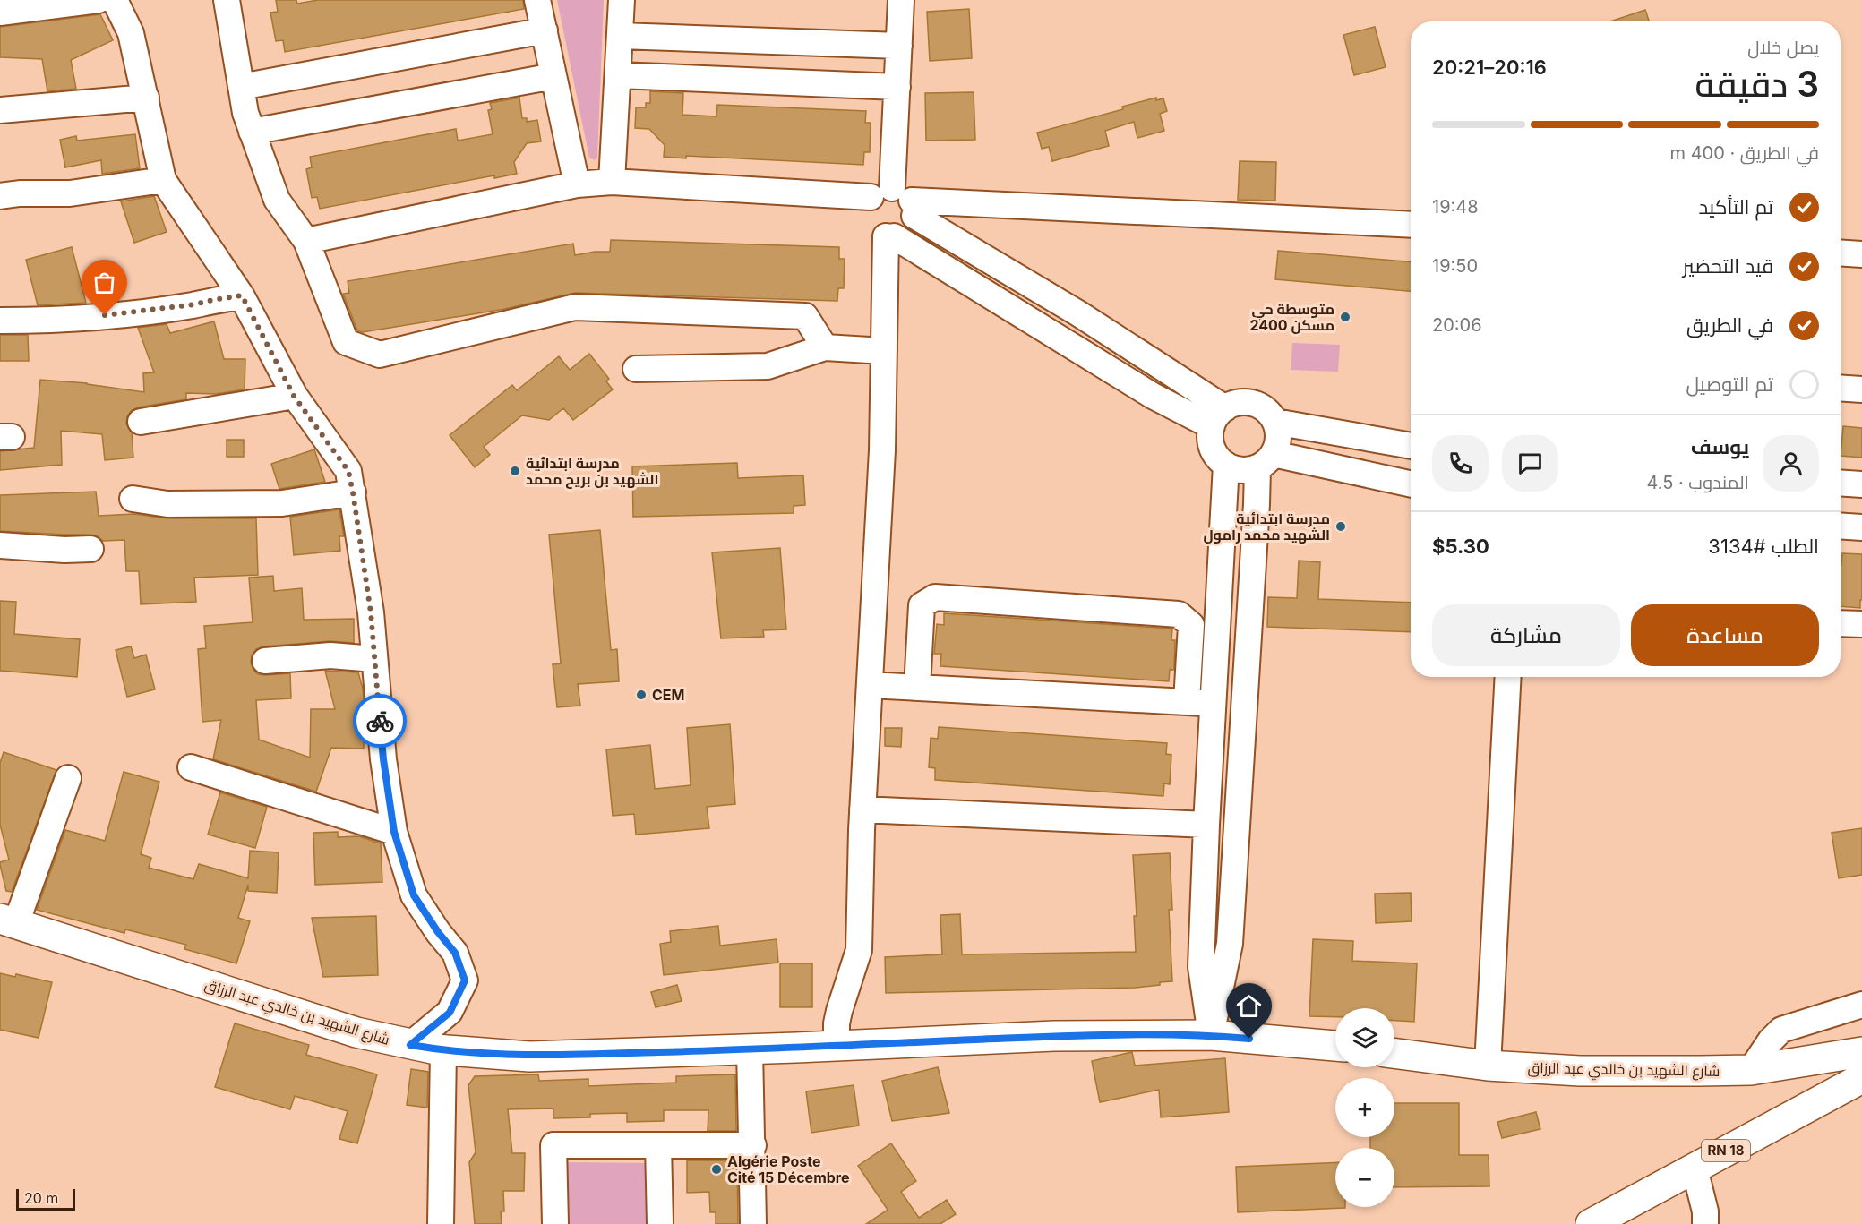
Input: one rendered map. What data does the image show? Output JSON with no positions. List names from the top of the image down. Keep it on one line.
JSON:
{"streets":{"main road":["شارع الشهيد بن خالدي عبد الرزاق","RN 18"]},"places":["متوسطة حي 2400 مسكن","مدرسة ابتدائية الشهيد بن بريح محمد","مدرسة ابتدائية الشهيد محمد رامول","CEM","Algérie Poste Cité 15 Décembre"],"scale_bar":"20 m","page":{"heading":["3 دقيقة","يصل خلال","20:16–20:21"],"panel":["يوسف","المندوب · 4.5","الطلب #3134","$5.30"],"bar":"في الطريق · 400 m","list":[["تم التأكيد","19:48"],["قيد التحضير","19:50"],["في الطريق","20:06"],"تم التوصيل"],"buttons":["مساعدة","مشاركة"],"map_buttons":["+","−"],"scale":"20 m"}}
